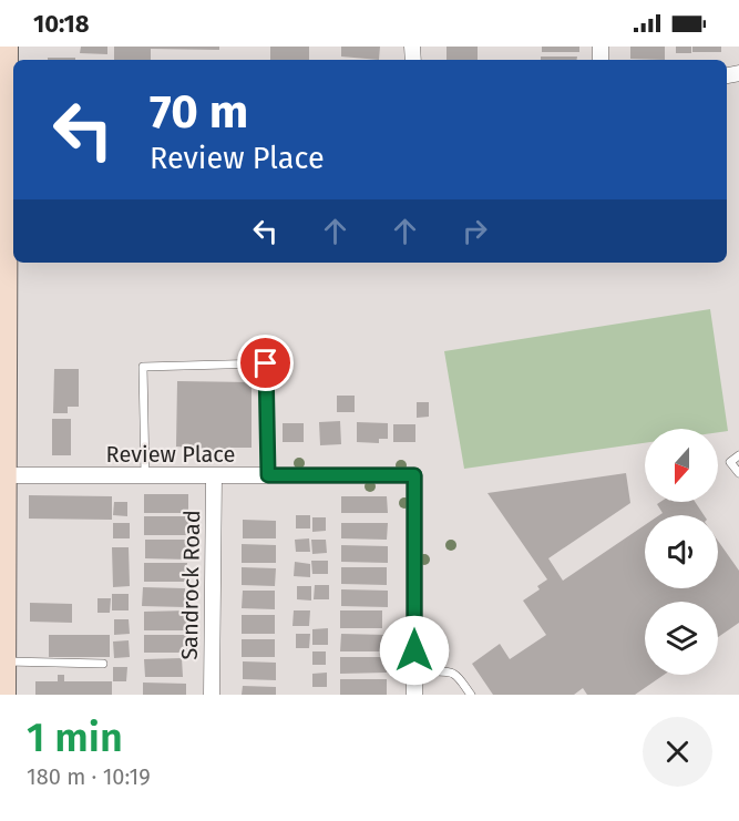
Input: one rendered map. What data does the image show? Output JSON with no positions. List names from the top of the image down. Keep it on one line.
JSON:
{"streets":{"street":["Review Place","Sandrock Road"]},"crossings":[["Review Place","Sandrock Road"]],"north":"bottom","page":{"status":"10:18","turn":["70 m","Review Place"],"heading":["1 min","180 m · 10:19"]}}
